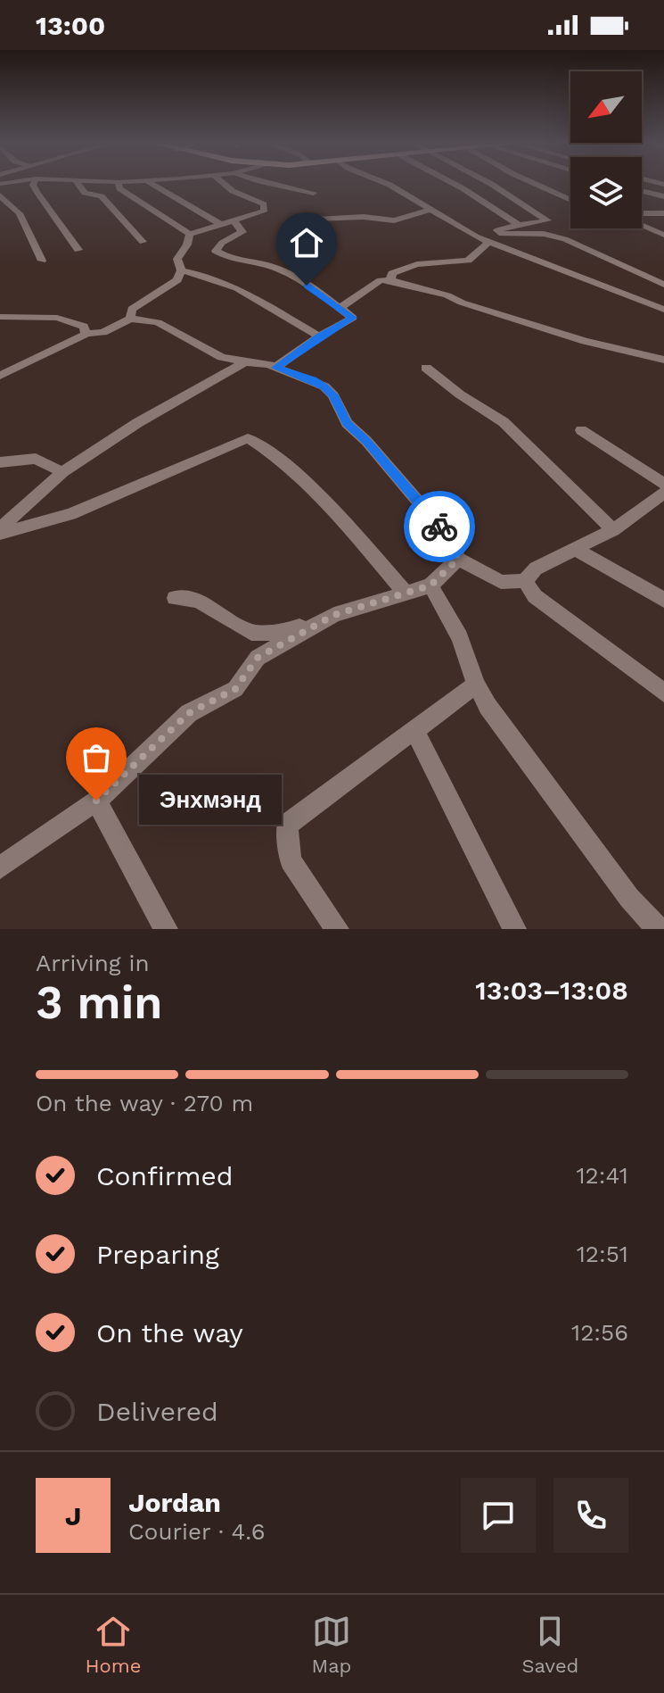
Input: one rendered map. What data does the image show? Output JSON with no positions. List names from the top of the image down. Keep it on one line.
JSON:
{"places":["Энхмэнд"],"north":"bottom left","page":{"status":"13:00","bubble":"Энхмэнд","heading":["3 min","Arriving in","13:03–13:08"],"panel":["Jordan","Courier · 4.6"],"bar":"On the way · 270 m","list":[["Confirmed","12:41"],["Preparing","12:51"],["On the way","12:56"],"Delivered"],"round":"J","tabs":["Home","Map","Saved"]}}
